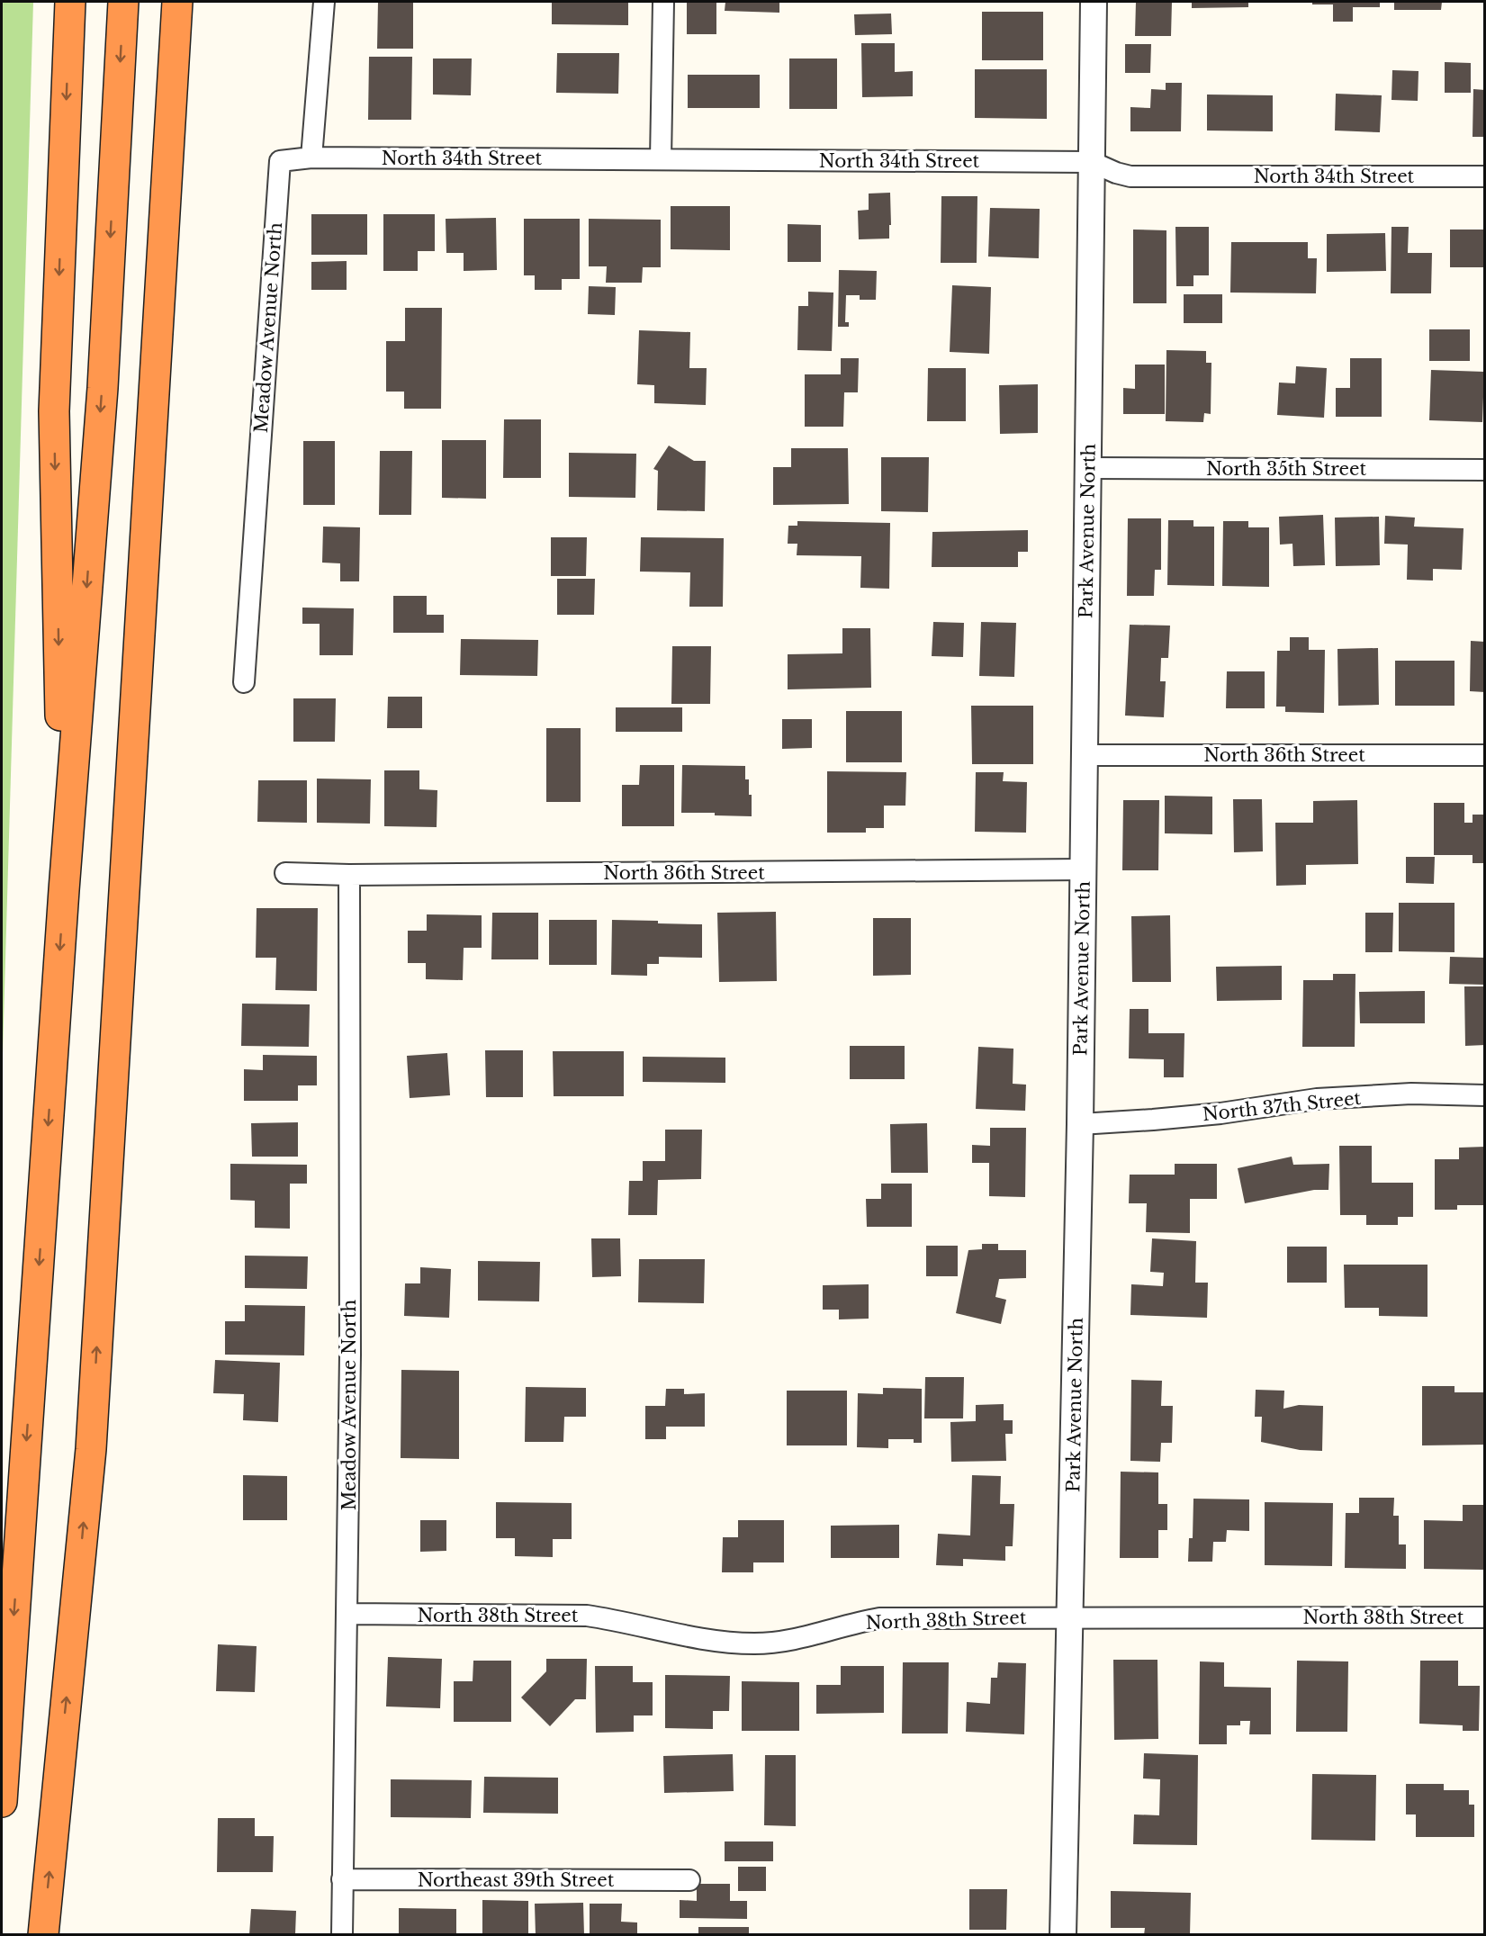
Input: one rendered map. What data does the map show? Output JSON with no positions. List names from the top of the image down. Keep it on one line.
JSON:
{"streets":{"street":["North 34th Street","Meadow Avenue North","North 35th Street","Park Avenue North","North 36th Street","North 37th Street","North 38th Street","Northeast 39th Street"]},"crossings":[["North 34th Street","Meadow Avenue North"],["North 34th Street","Park Avenue North"],["Meadow Avenue North","North 36th Street"],["Meadow Avenue North","North 38th Street"],["Meadow Avenue North","Northeast 39th Street"],["North 35th Street","Park Avenue North"],["Park Avenue North","North 36th Street"],["Park Avenue North","North 37th Street"],["Park Avenue North","North 38th Street"]]}
